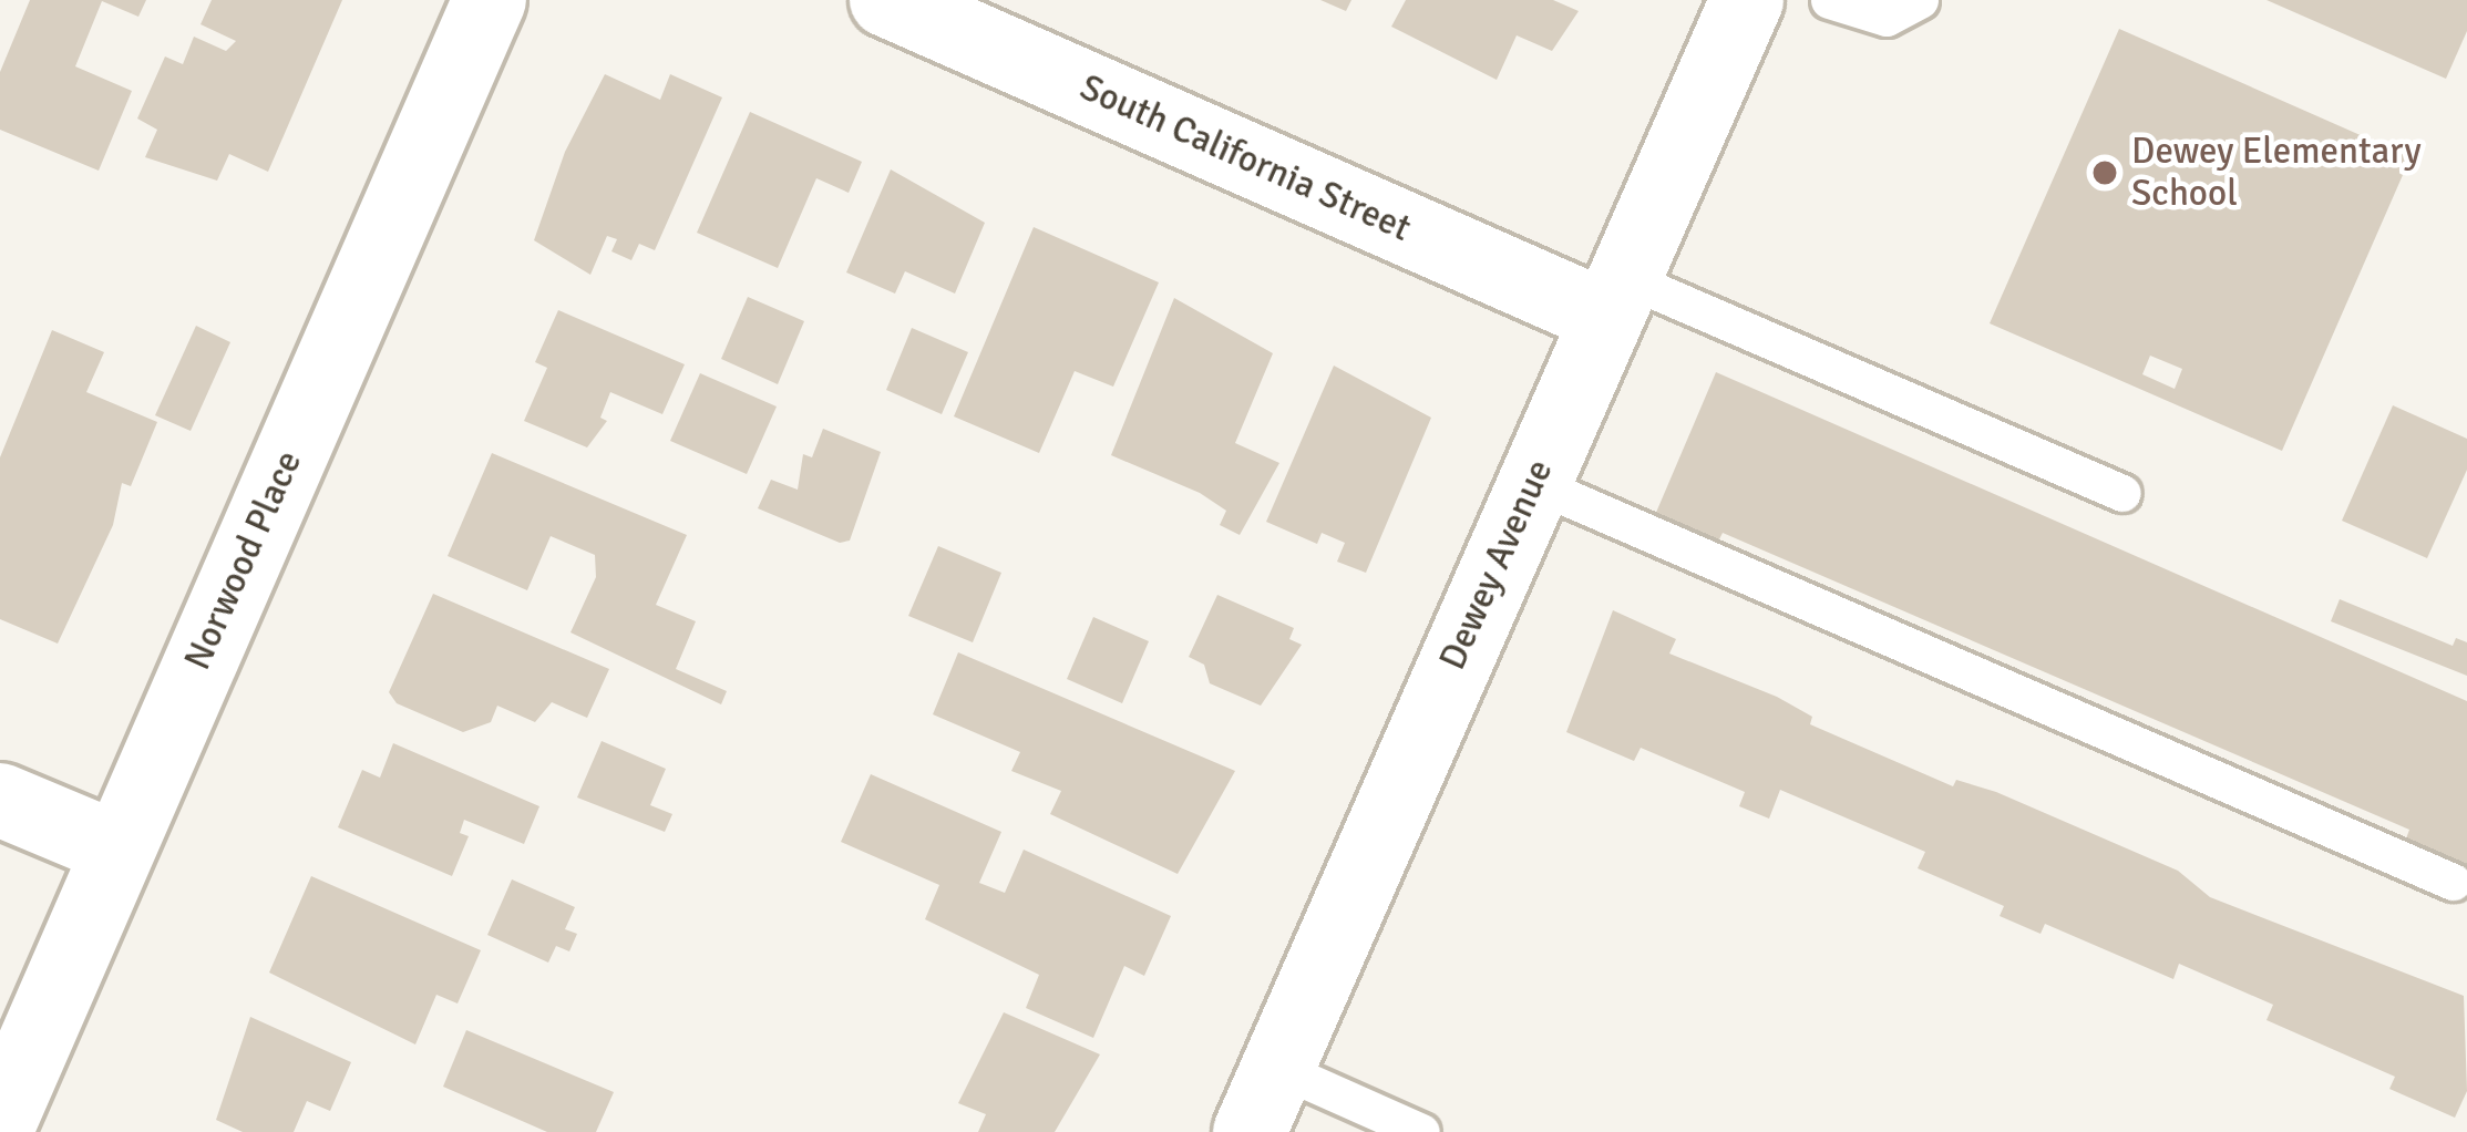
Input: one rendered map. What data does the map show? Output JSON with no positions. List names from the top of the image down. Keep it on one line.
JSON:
{"streets":{"street":["South California Street","Norwood Place","Dewey Avenue"]},"crossings":[["South California Street","Dewey Avenue"]],"places":["Dewey Elementary School"]}
